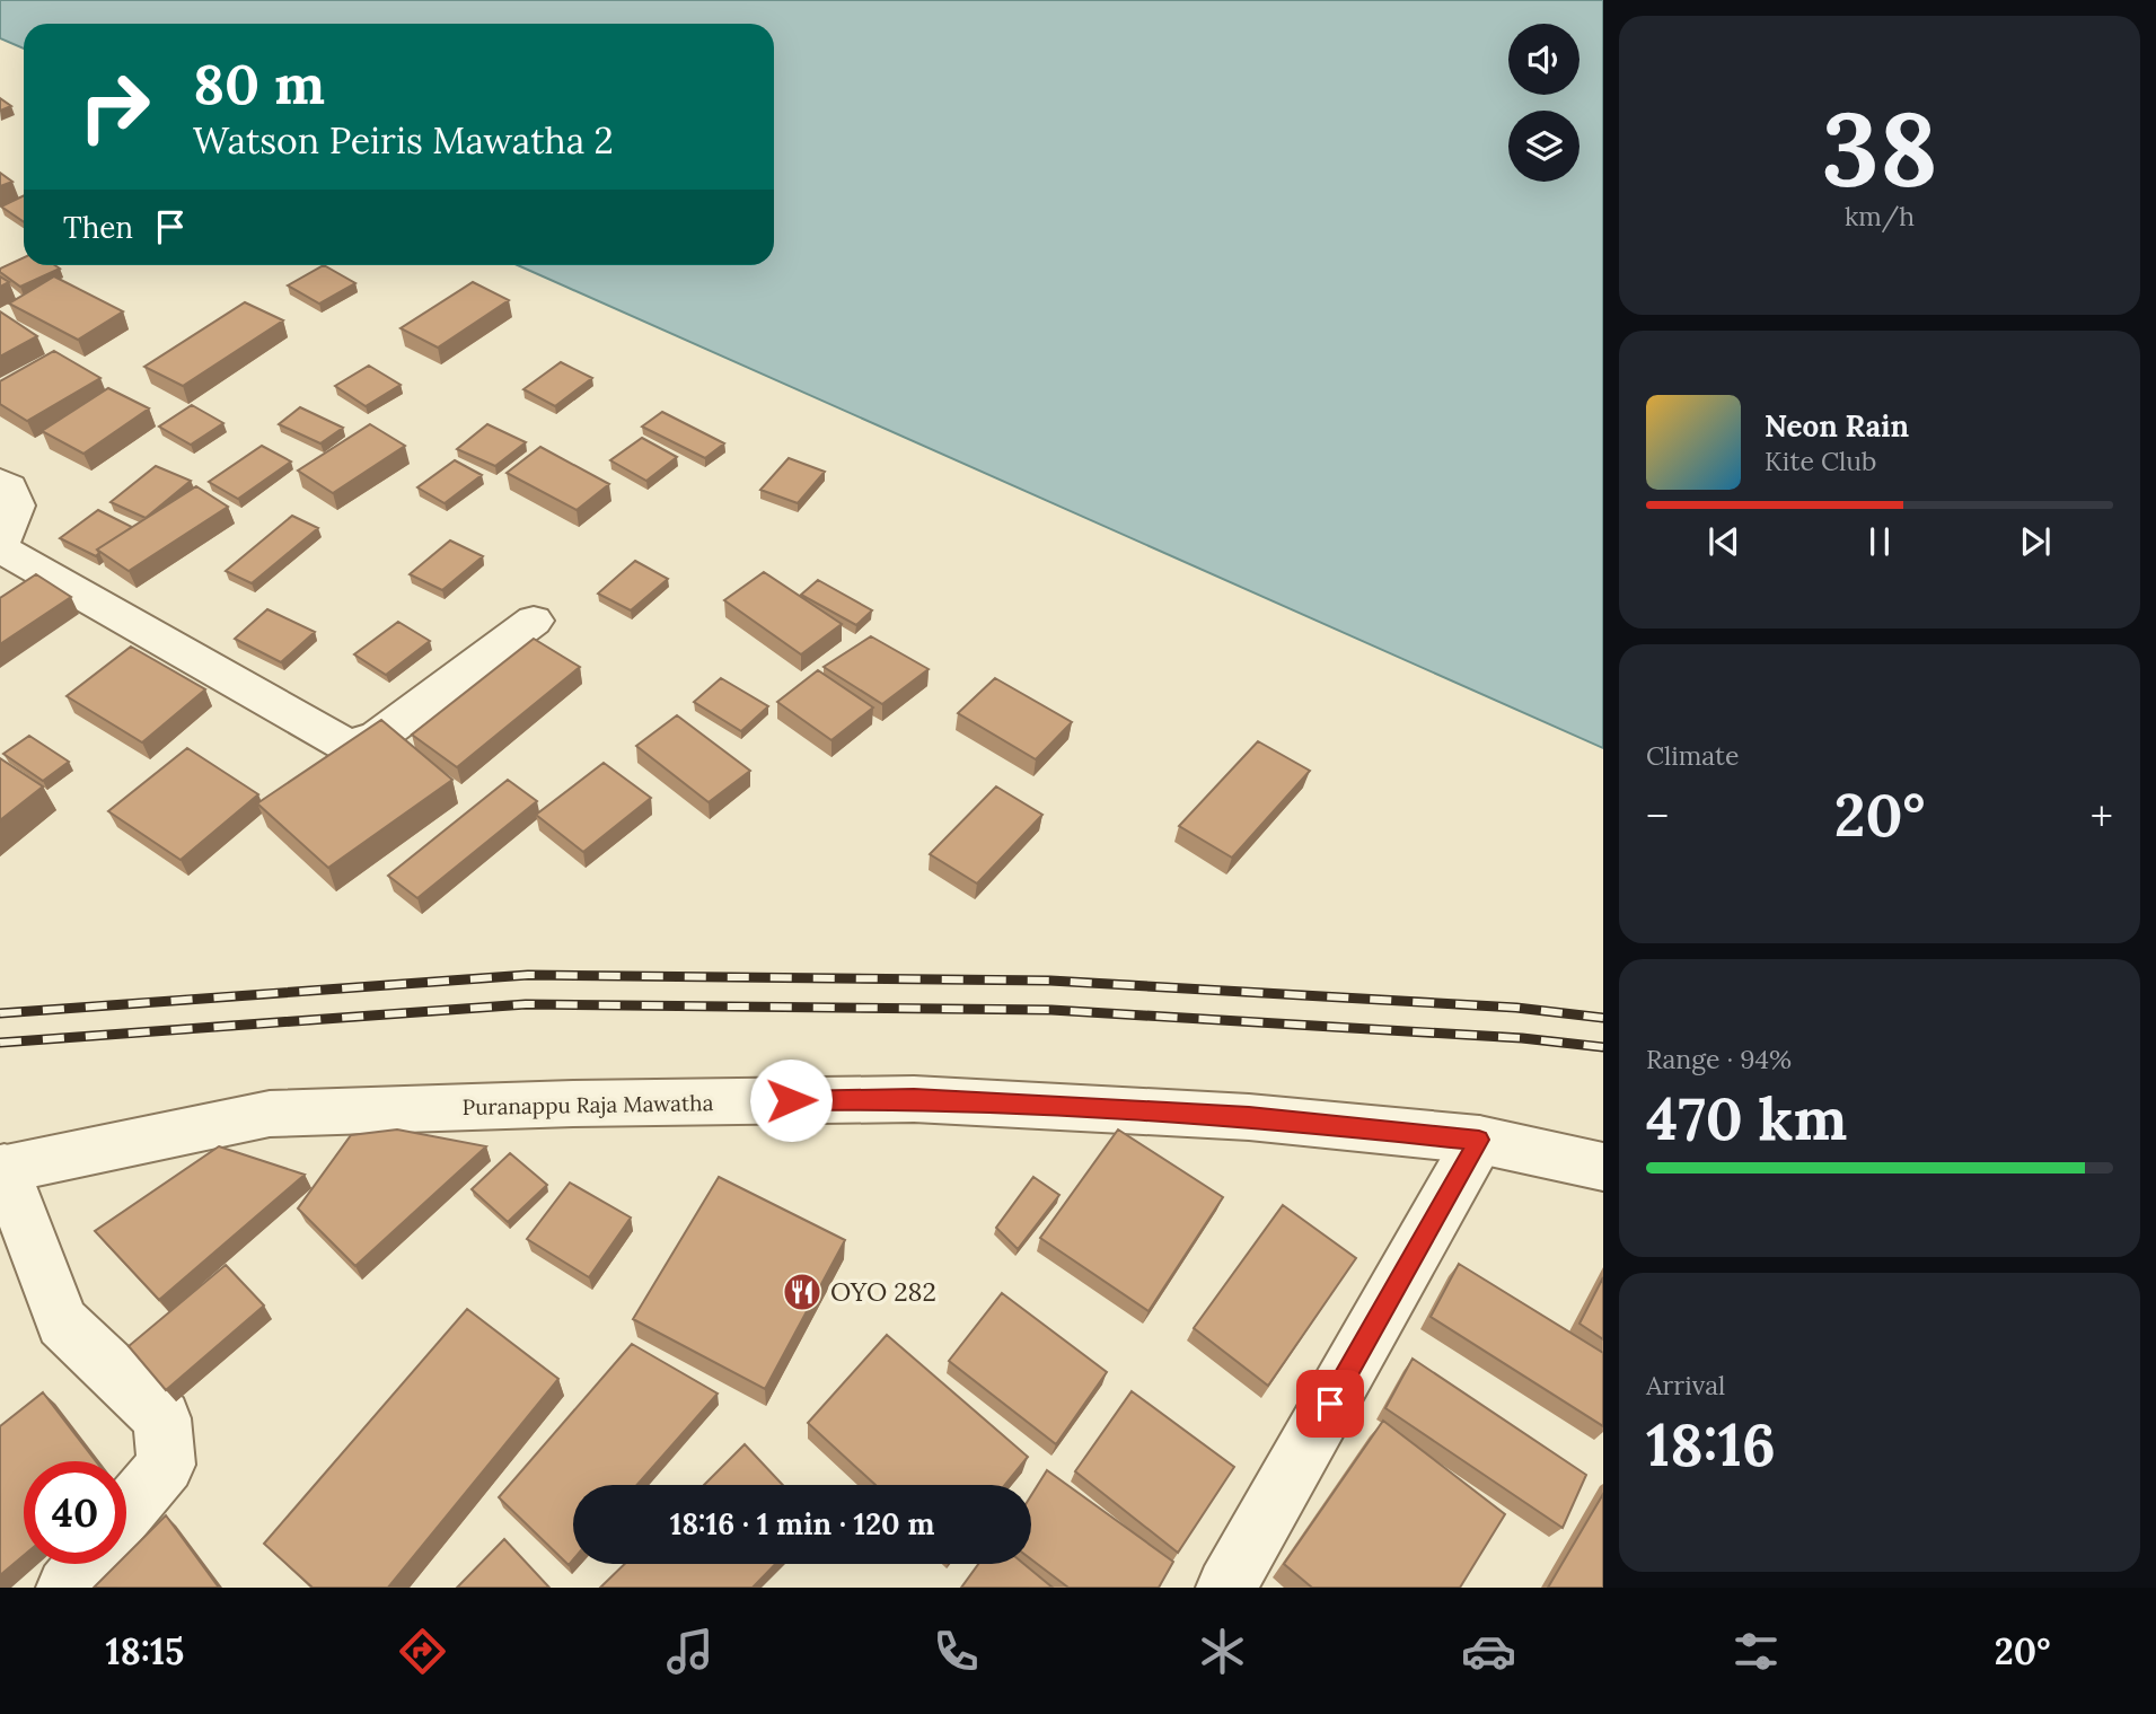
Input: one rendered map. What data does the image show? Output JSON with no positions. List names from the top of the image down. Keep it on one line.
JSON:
{"streets":{"street":["Puranappu Raja Mawatha"]},"places":{"restaurant":["OYO 282"]},"page":{"tile":[["38","km/h"],"Climate",["Range · 94%","470 km"],["Arrival","18:16"]],"turn":["80 m","Watson Peiris Mawatha 2"],"then":"Then","song":["Neon Rain","Kite Club"],"heat":["−","20°","+"],"limit":"40","trip":"18:16 · 1 min · 120 m","tabs":["18:15","20°"]}}
